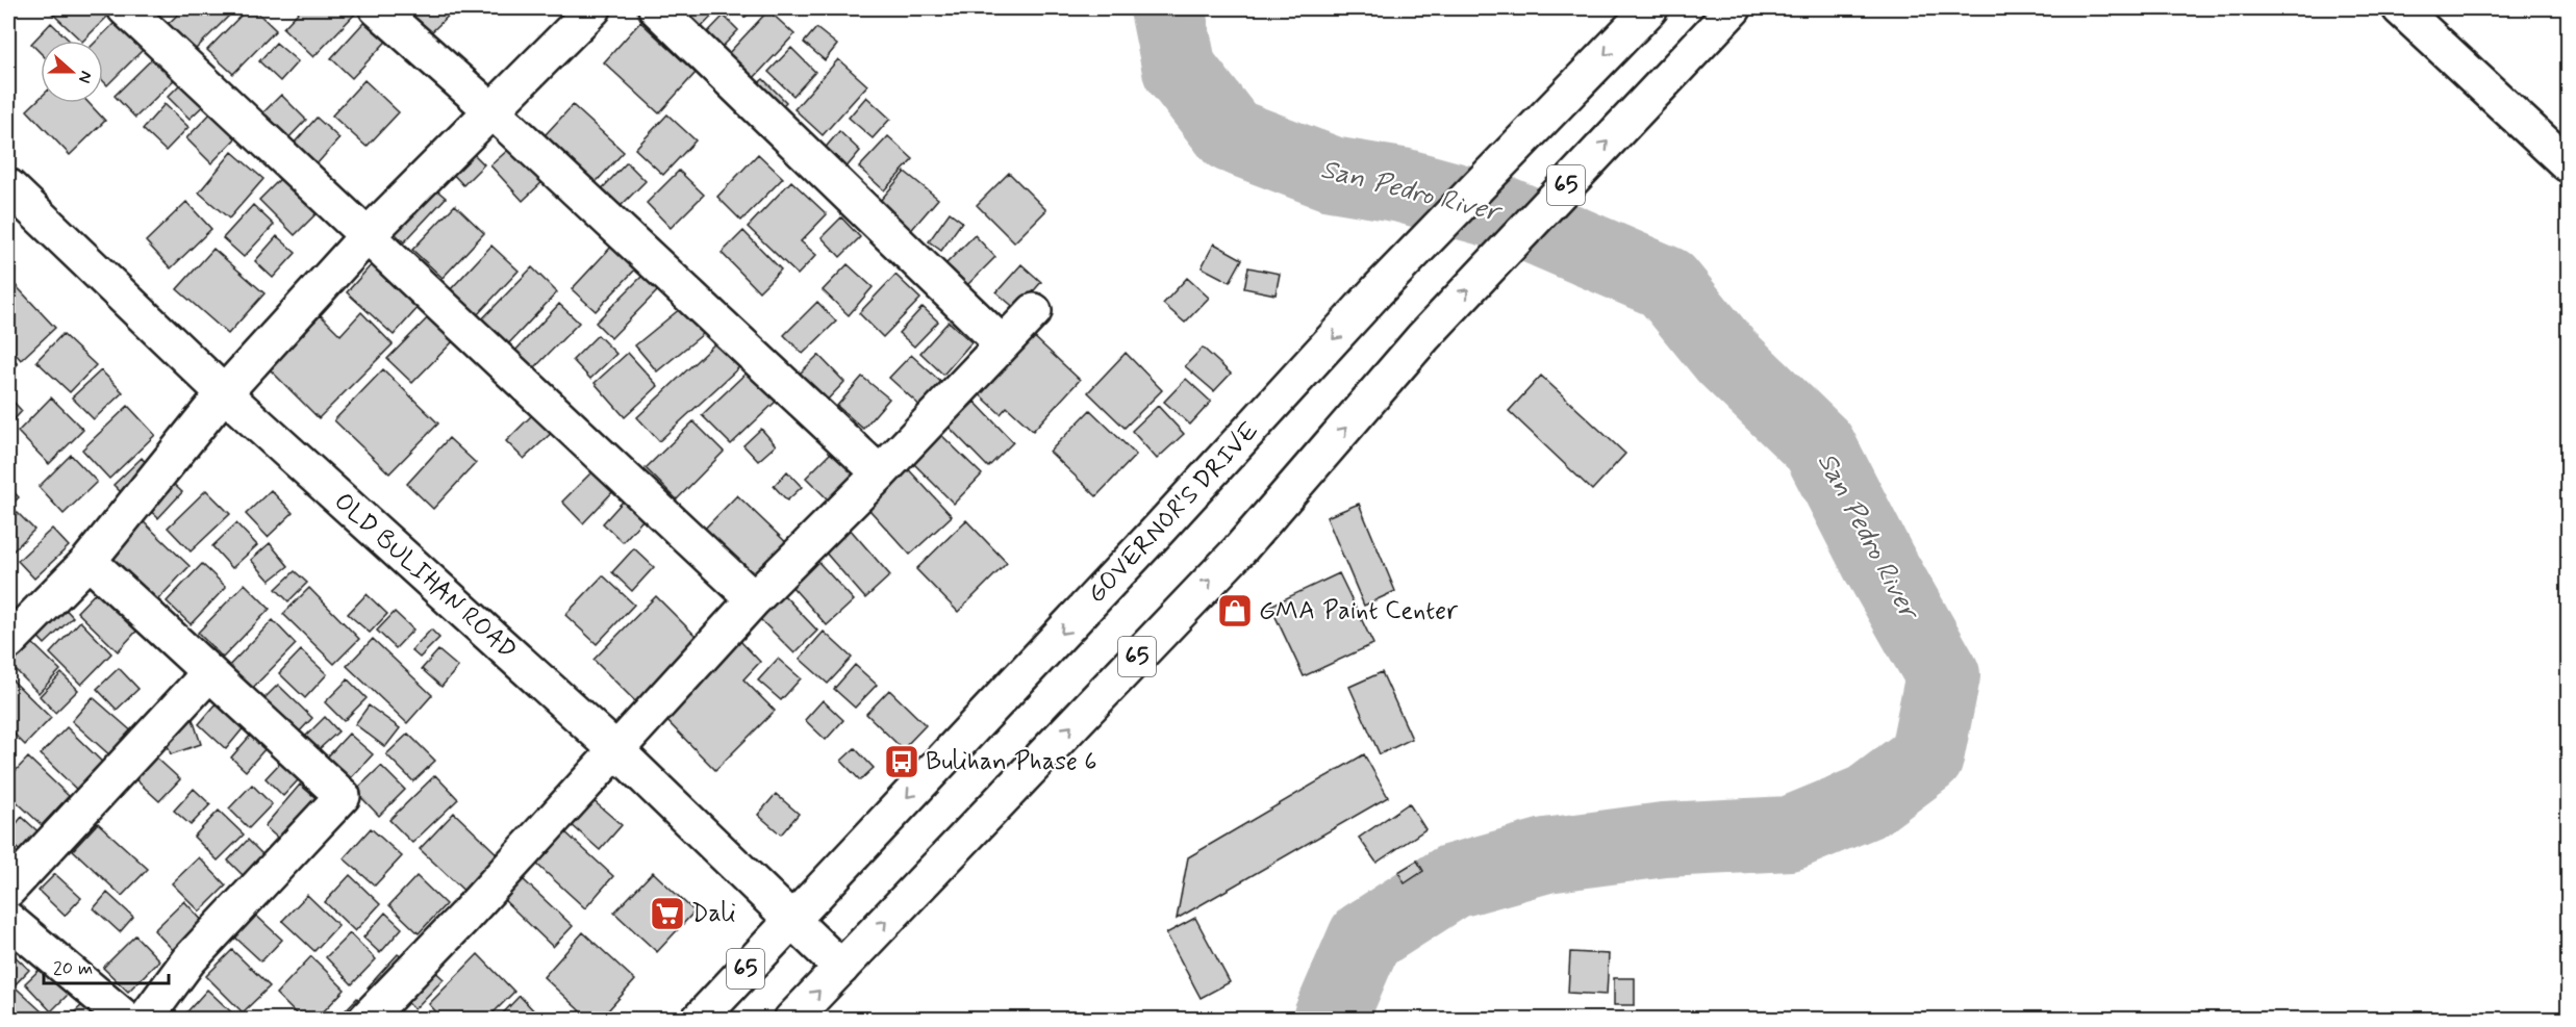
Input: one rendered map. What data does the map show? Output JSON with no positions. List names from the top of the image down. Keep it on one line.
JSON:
{"streets":{"main road":["65","GOVERNOR'S DRIVE","OLD BULIHAN ROAD"]},"crossings":[["65","OLD BULIHAN ROAD"],["GOVERNOR'S DRIVE","OLD BULIHAN ROAD"]],"water":["San Pedro River"],"places":{"shop":["GMA Paint Center"],"bus stop":["Bulihan Phase 6"],"supermarket":["Dali"]},"scale_bar":"20 m","north":"right"}
